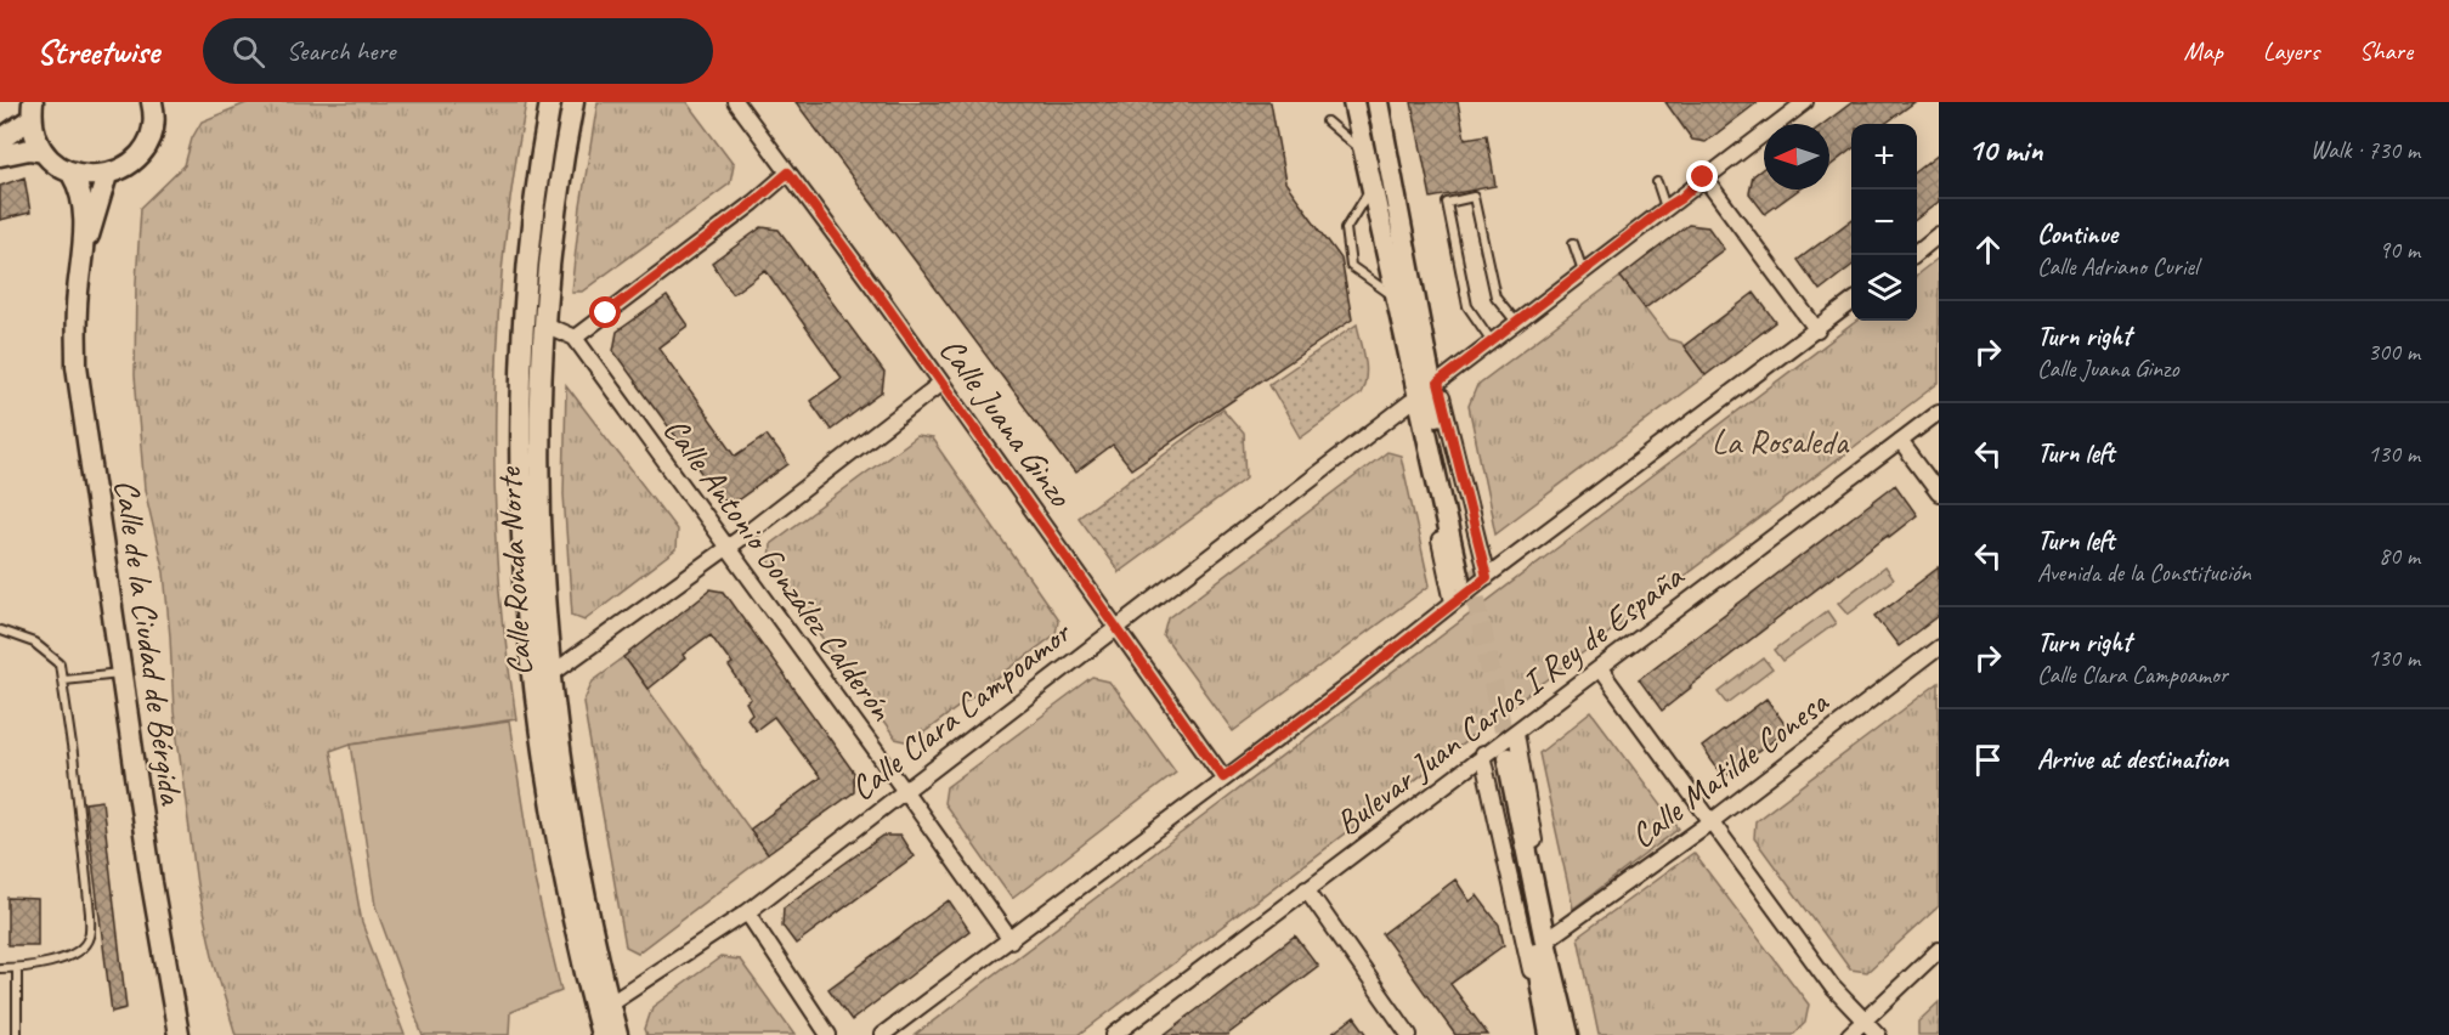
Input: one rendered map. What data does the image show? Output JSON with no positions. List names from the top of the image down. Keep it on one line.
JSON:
{"streets":{"street":["Calle Juana Ginzo","Calle Antonio González Calderón","Calle Ronda Norte","Calle de la Ciudad de Bérgida","Bulevar Juan Carlos I Rey de España","Calle Clara Campoamor","Calle Matilde Conesa"]},"crossings":[["Calle Juana Ginzo","Calle Clara Campoamor"],["Calle Antonio González Calderón","Calle Clara Campoamor"],["Calle Ronda Norte","Calle Clara Campoamor"]],"parks":["La Rosaleda"],"north":"left","page":{"header":"Streetwise","search":"Search here","nav":["Map","Layers","Share"],"heading":["10 min","Walk · 730 m"],"map_buttons":["+","−"],"list":[["Continue","Calle Adriano Curiel","90 m"],["Turn right","Calle Juana Ginzo","300 m"],["Turn left","130 m"],["Turn left","Avenida de la Constitución","80 m"],["Turn right","Calle Clara Campoamor","130 m"],"Arrive at destination"]}}
